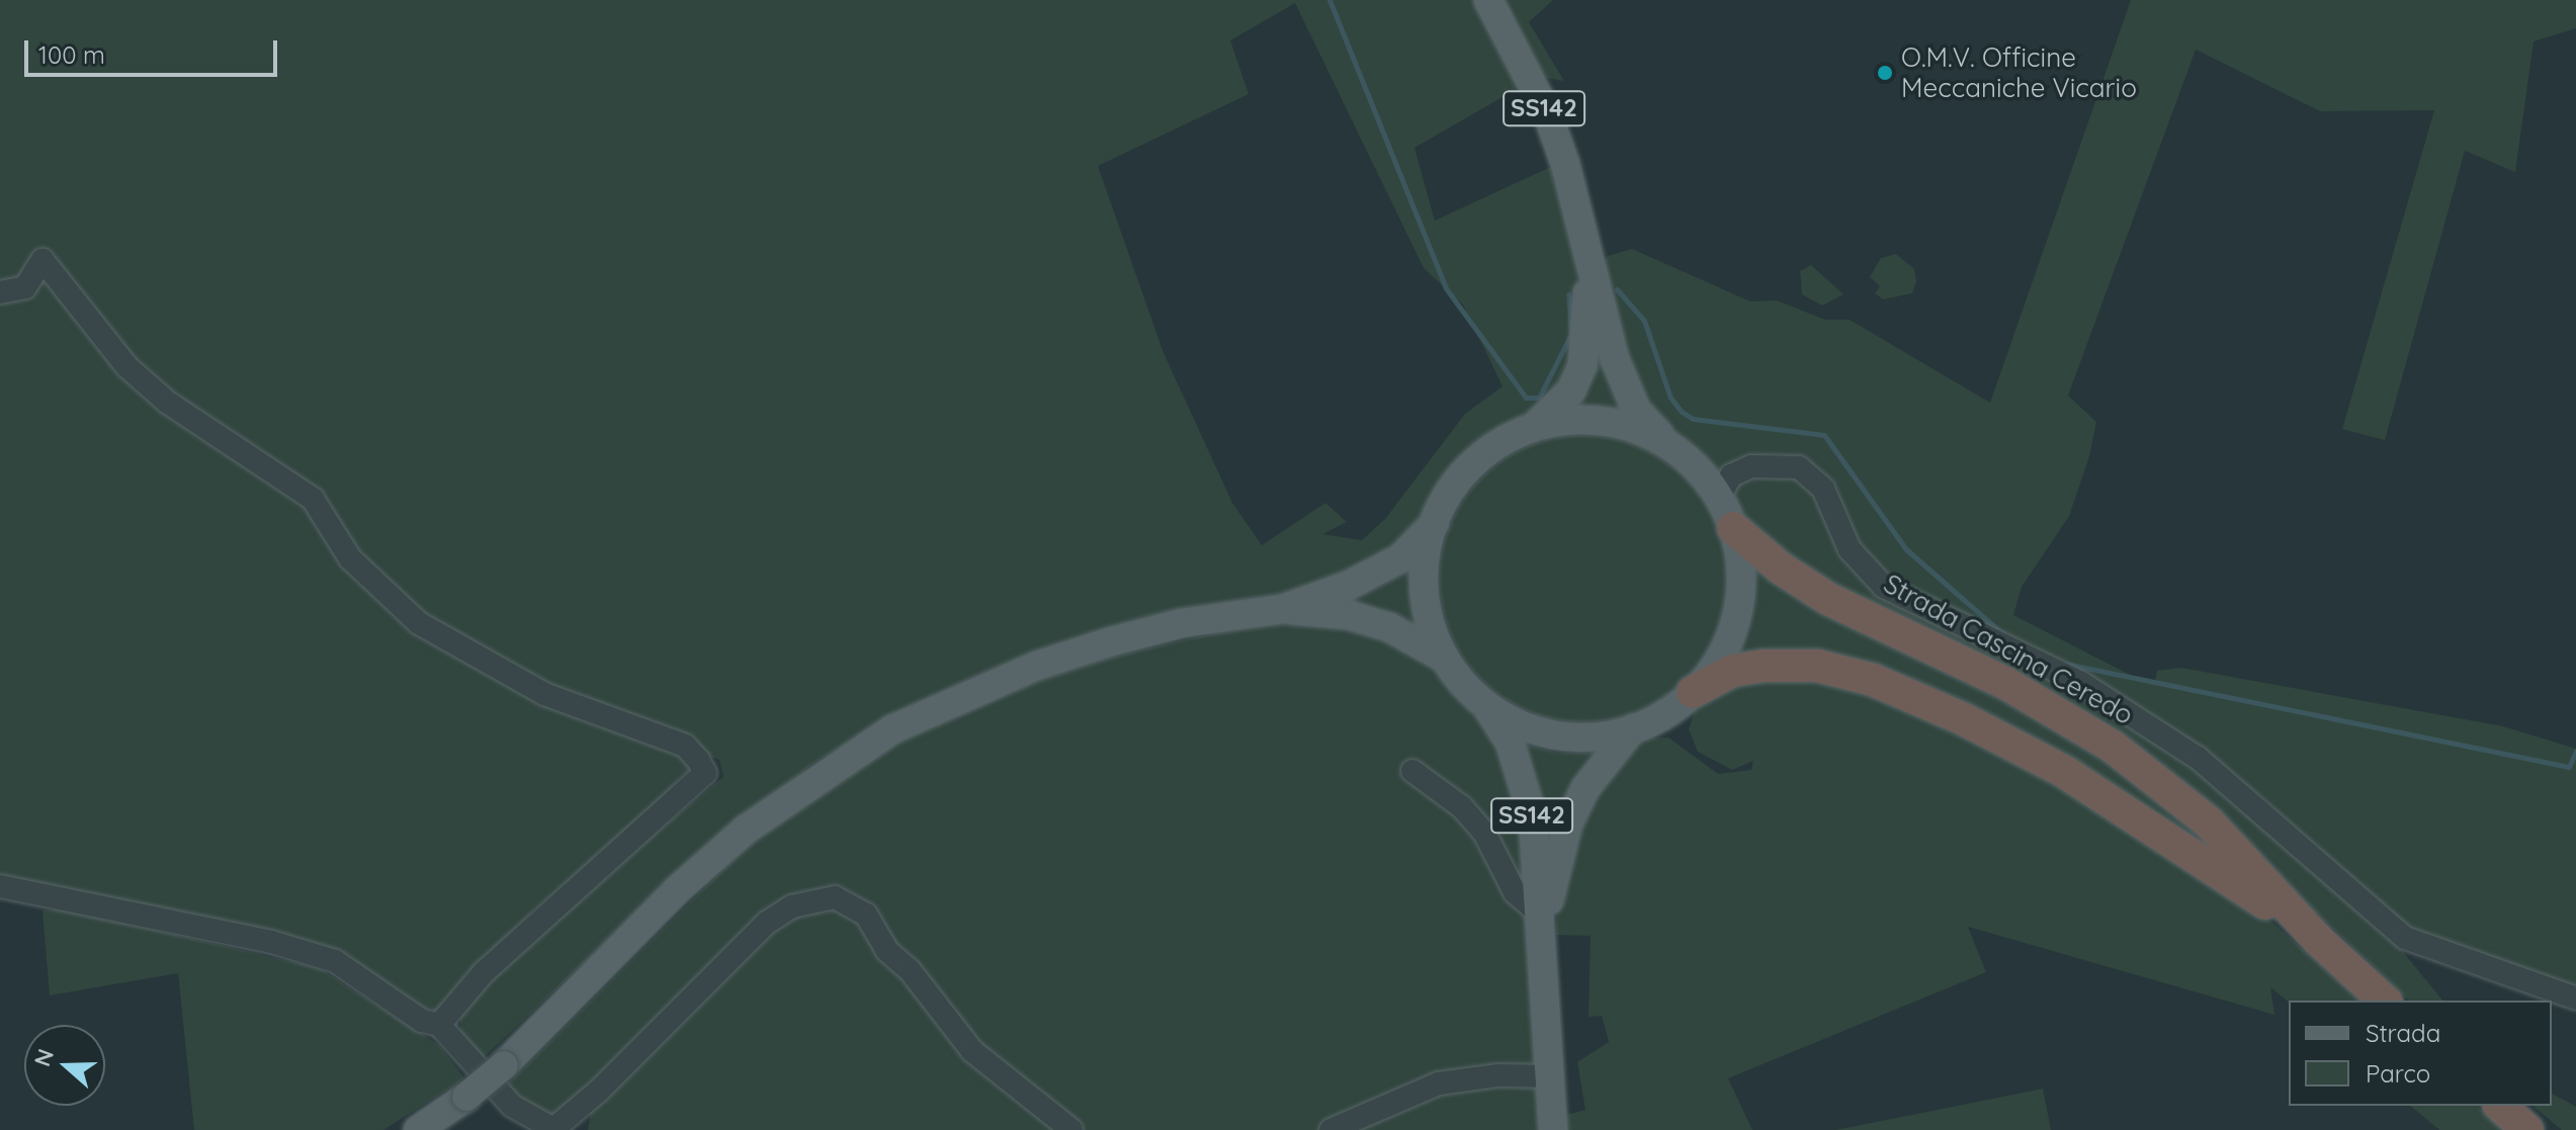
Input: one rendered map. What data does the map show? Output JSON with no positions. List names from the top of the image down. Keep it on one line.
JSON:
{"streets":{"main road":["SS142"],"street":["Strada Cascina Ceredo"]},"places":["O.M.V. Officine Meccaniche Vicario"],"legend":["Strada","Parco"],"scale_bar":"100 m","north":"left"}
